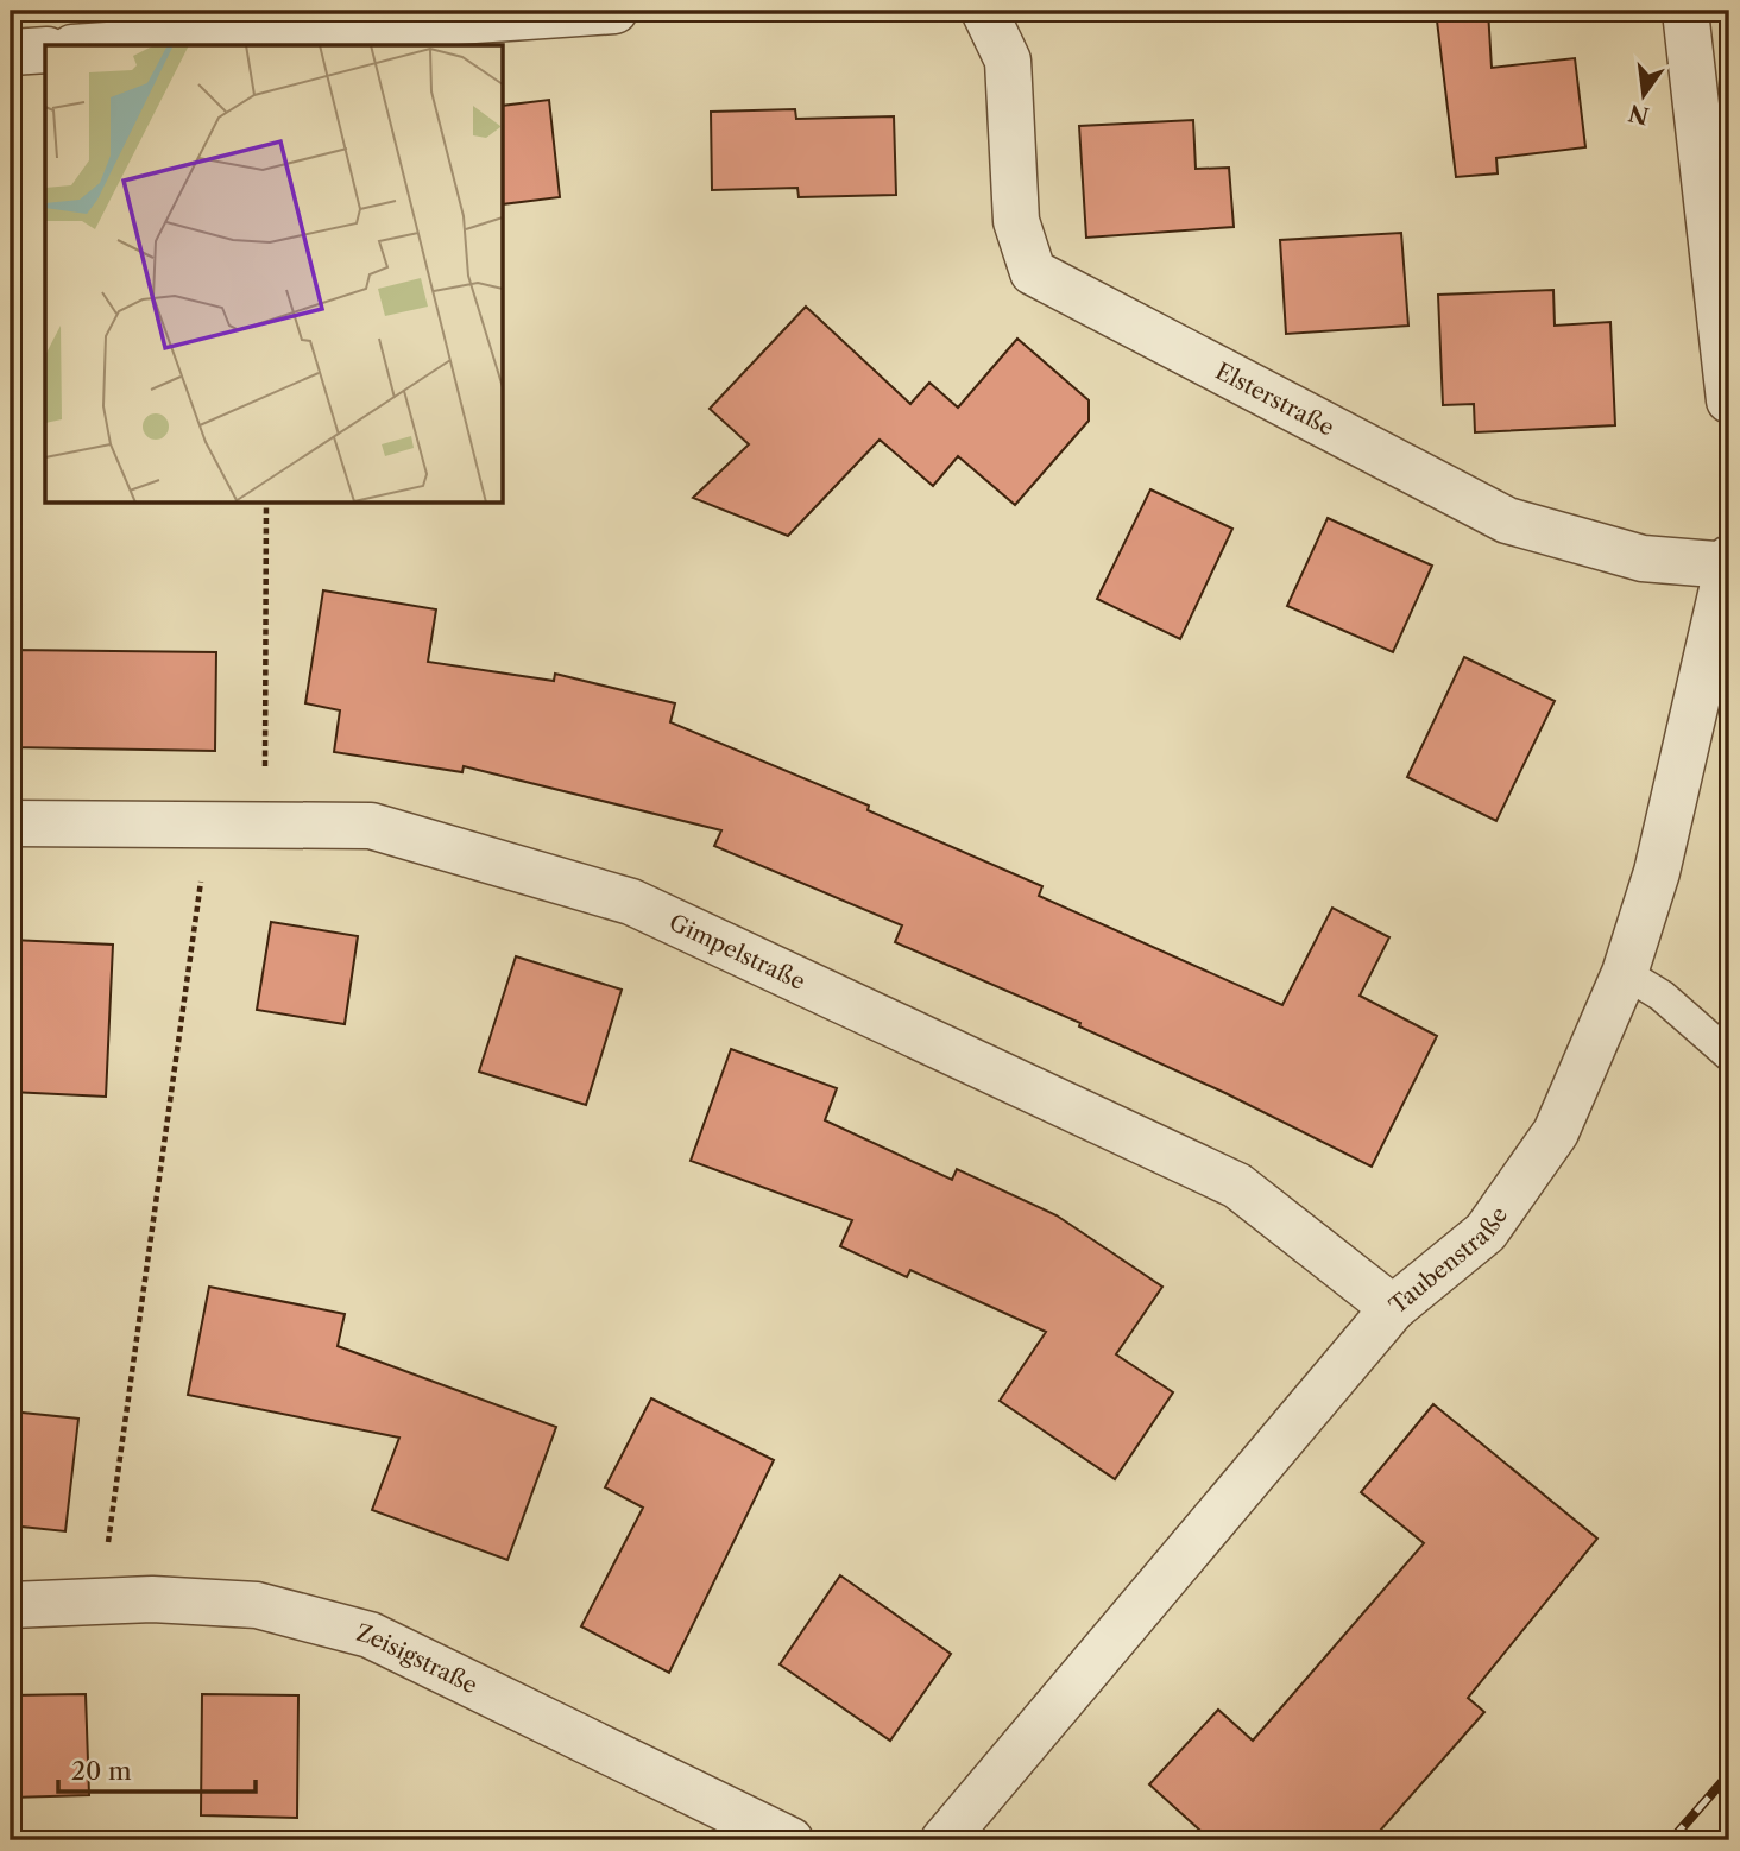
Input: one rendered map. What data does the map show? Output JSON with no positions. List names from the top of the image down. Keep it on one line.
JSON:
{"streets":{"street":["Elsterstraße","Gimpelstraße","Taubenstraße","Zeisigstraße"]},"crossings":[["Elsterstraße","Taubenstraße"],["Gimpelstraße","Taubenstraße"]],"scale_bar":"20 m","north":"bottom"}
